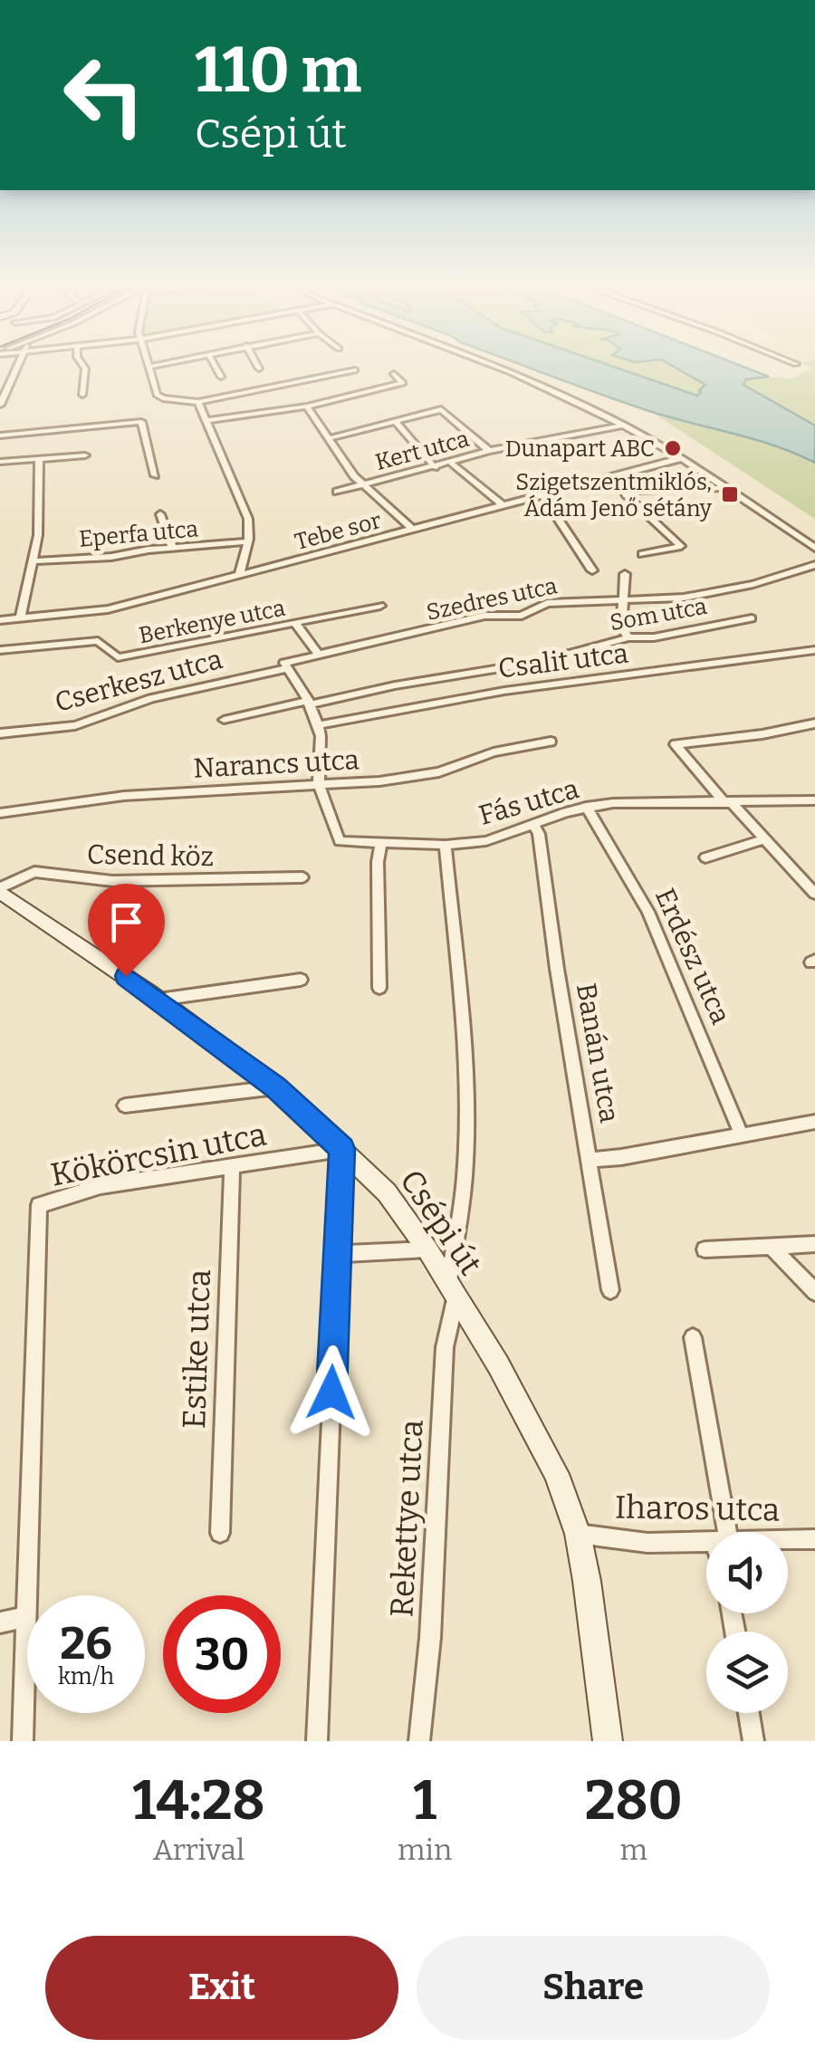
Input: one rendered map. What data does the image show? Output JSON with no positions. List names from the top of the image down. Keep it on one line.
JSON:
{"streets":{"street":["Kert utca","Tebe sor","Eperfa utca","Szedres utca","Som utca","Berkenye utca","Csalit utca","Cserkesz utca","Narancs utca","Fás utca","Csend köz","Erdész utca","Banán utca","Kökörcsin utca","Csépi út","Estike utca","Iharos utca","Rekettye utca"]},"crossings":[["Szedres utca","Cserkesz utca"],["Szedres utca","Fás utca"],["Som utca","Fás utca"],["Csalit utca","Fás utca"],["Cserkesz utca","Fás utca"],["Narancs utca","Fás utca"],["Fás utca","Erdész utca"],["Fás utca","Banán utca"],["Fás utca","Rekettye utca"],["Csend köz","Csépi út"],["Kökörcsin utca","Csépi út"],["Kökörcsin utca","Estike utca"],["Csépi út","Iharos utca"],["Csépi út","Rekettye utca"]],"places":{"other":["Dunapart ABC"],"transit":["Szigetszentmiklós, Ádám Jenő sétány"]},"page":{"turn":["110 m","Csépi út"],"speed":"26 km/h","limit":"30","eta":["14:28","Arrival","1","min","280","m"],"buttons":["Exit","Share"]}}
